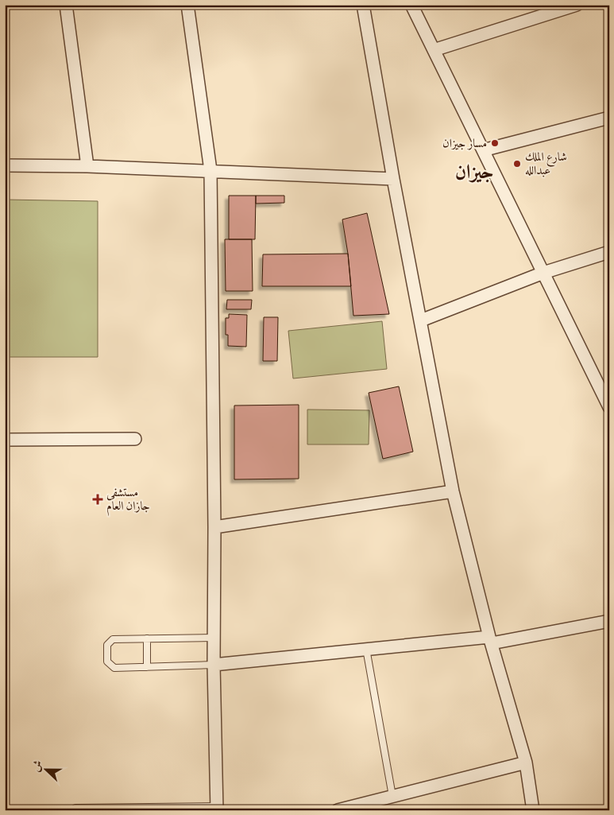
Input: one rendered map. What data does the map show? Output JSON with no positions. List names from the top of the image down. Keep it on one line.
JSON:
{"districts":["جيزان"],"places":{"other":["مسار جيزان","شارع الملك عبدالله"],"health":["مستشفى جازان العام"]},"north":"left"}
